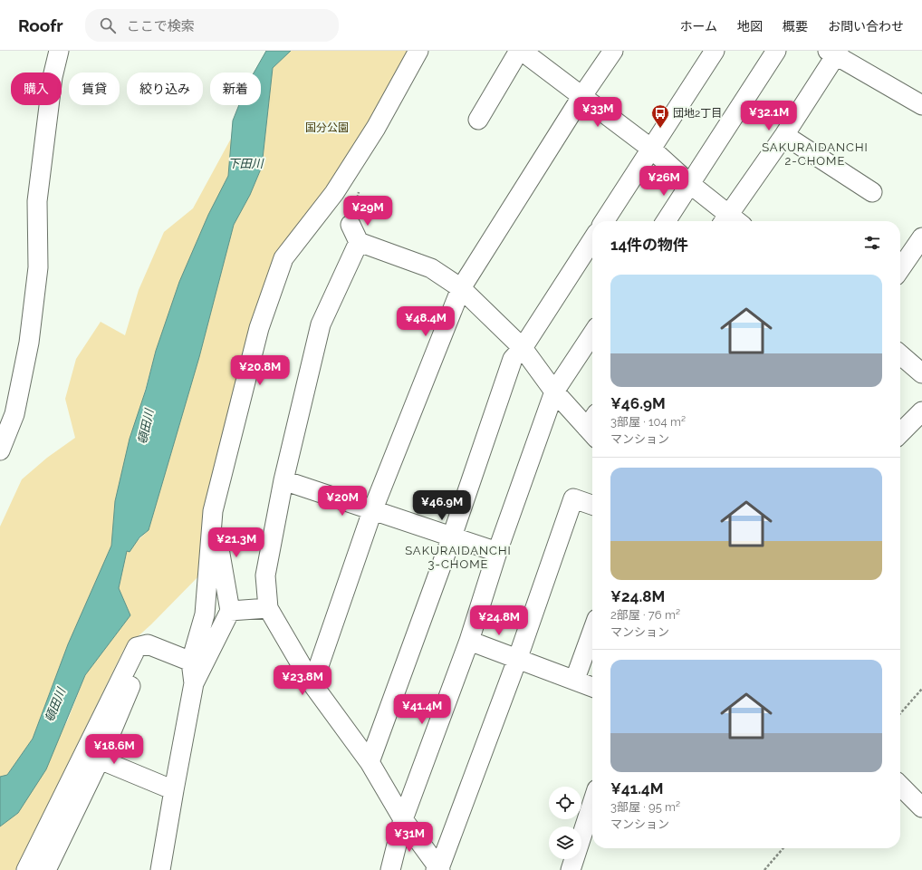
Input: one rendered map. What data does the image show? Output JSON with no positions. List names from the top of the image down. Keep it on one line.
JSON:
{"districts":["SAKURAIDANCHI 2-CHOME","SAKURAIDANCHI 3-CHOME"],"water":["下田川","頓田川"],"parks":["国分公園"],"places":{"bus stop":["団地2丁目"]},"page":{"header":"Roofr","search":"ここで検索","nav":["ホーム","地図","概要","お問い合わせ"],"chip":["購入","賃貸","絞り込み","新着"],"price":["¥33M","¥32.1M","¥26M","¥29M","¥48.4M","¥20.8M","¥20M","¥46.9M","¥21.3M","¥24.8M","¥23.8M","¥41.4M","¥18.6M","¥31M"],"heading":"14件の物件","list":[{"name":"¥46.9M","note":"3部屋 · 104 m² · マンション"},{"name":"¥24.8M","note":"2部屋 · 76 m² · マンション"},{"name":"¥41.4M","note":"3部屋 · 95 m² · マンション"}]}}
